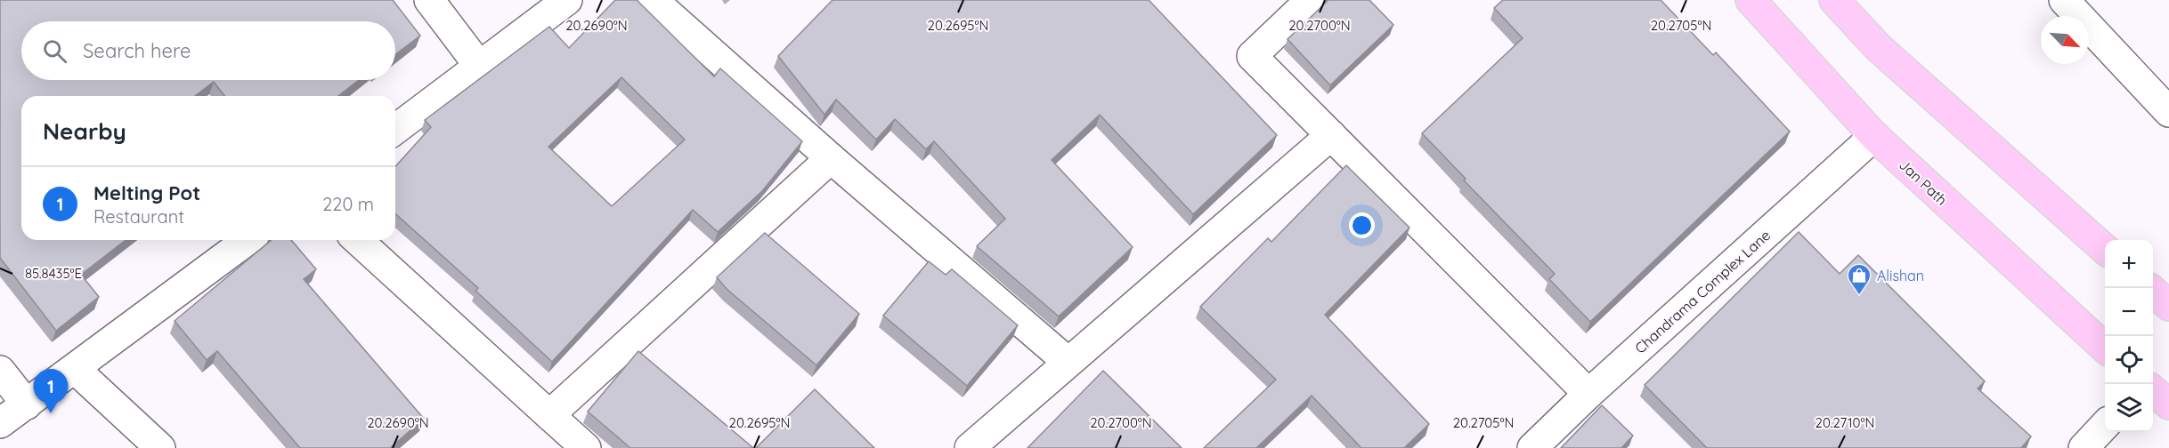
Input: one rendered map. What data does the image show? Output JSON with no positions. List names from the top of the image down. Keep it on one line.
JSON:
{"streets":{"main road":["Jan Path"],"street":["Chandrama Complex Lane"]},"crossings":[["Jan Path","Chandrama Complex Lane"]],"places":{"shop":["Alishan"]},"north":"bottom right","page":{"search":"Search here","heading":"Nearby","list":[{"mark":"1","name":"Melting Pot","note":"Restaurant","value":"220 m"}],"map_buttons":["+","−"],"pins":"1"},"coordinates":["20.2690°N","20.2695°N","20.2700°N","20.2705°N","85.8435°E","20.2710°N"]}
